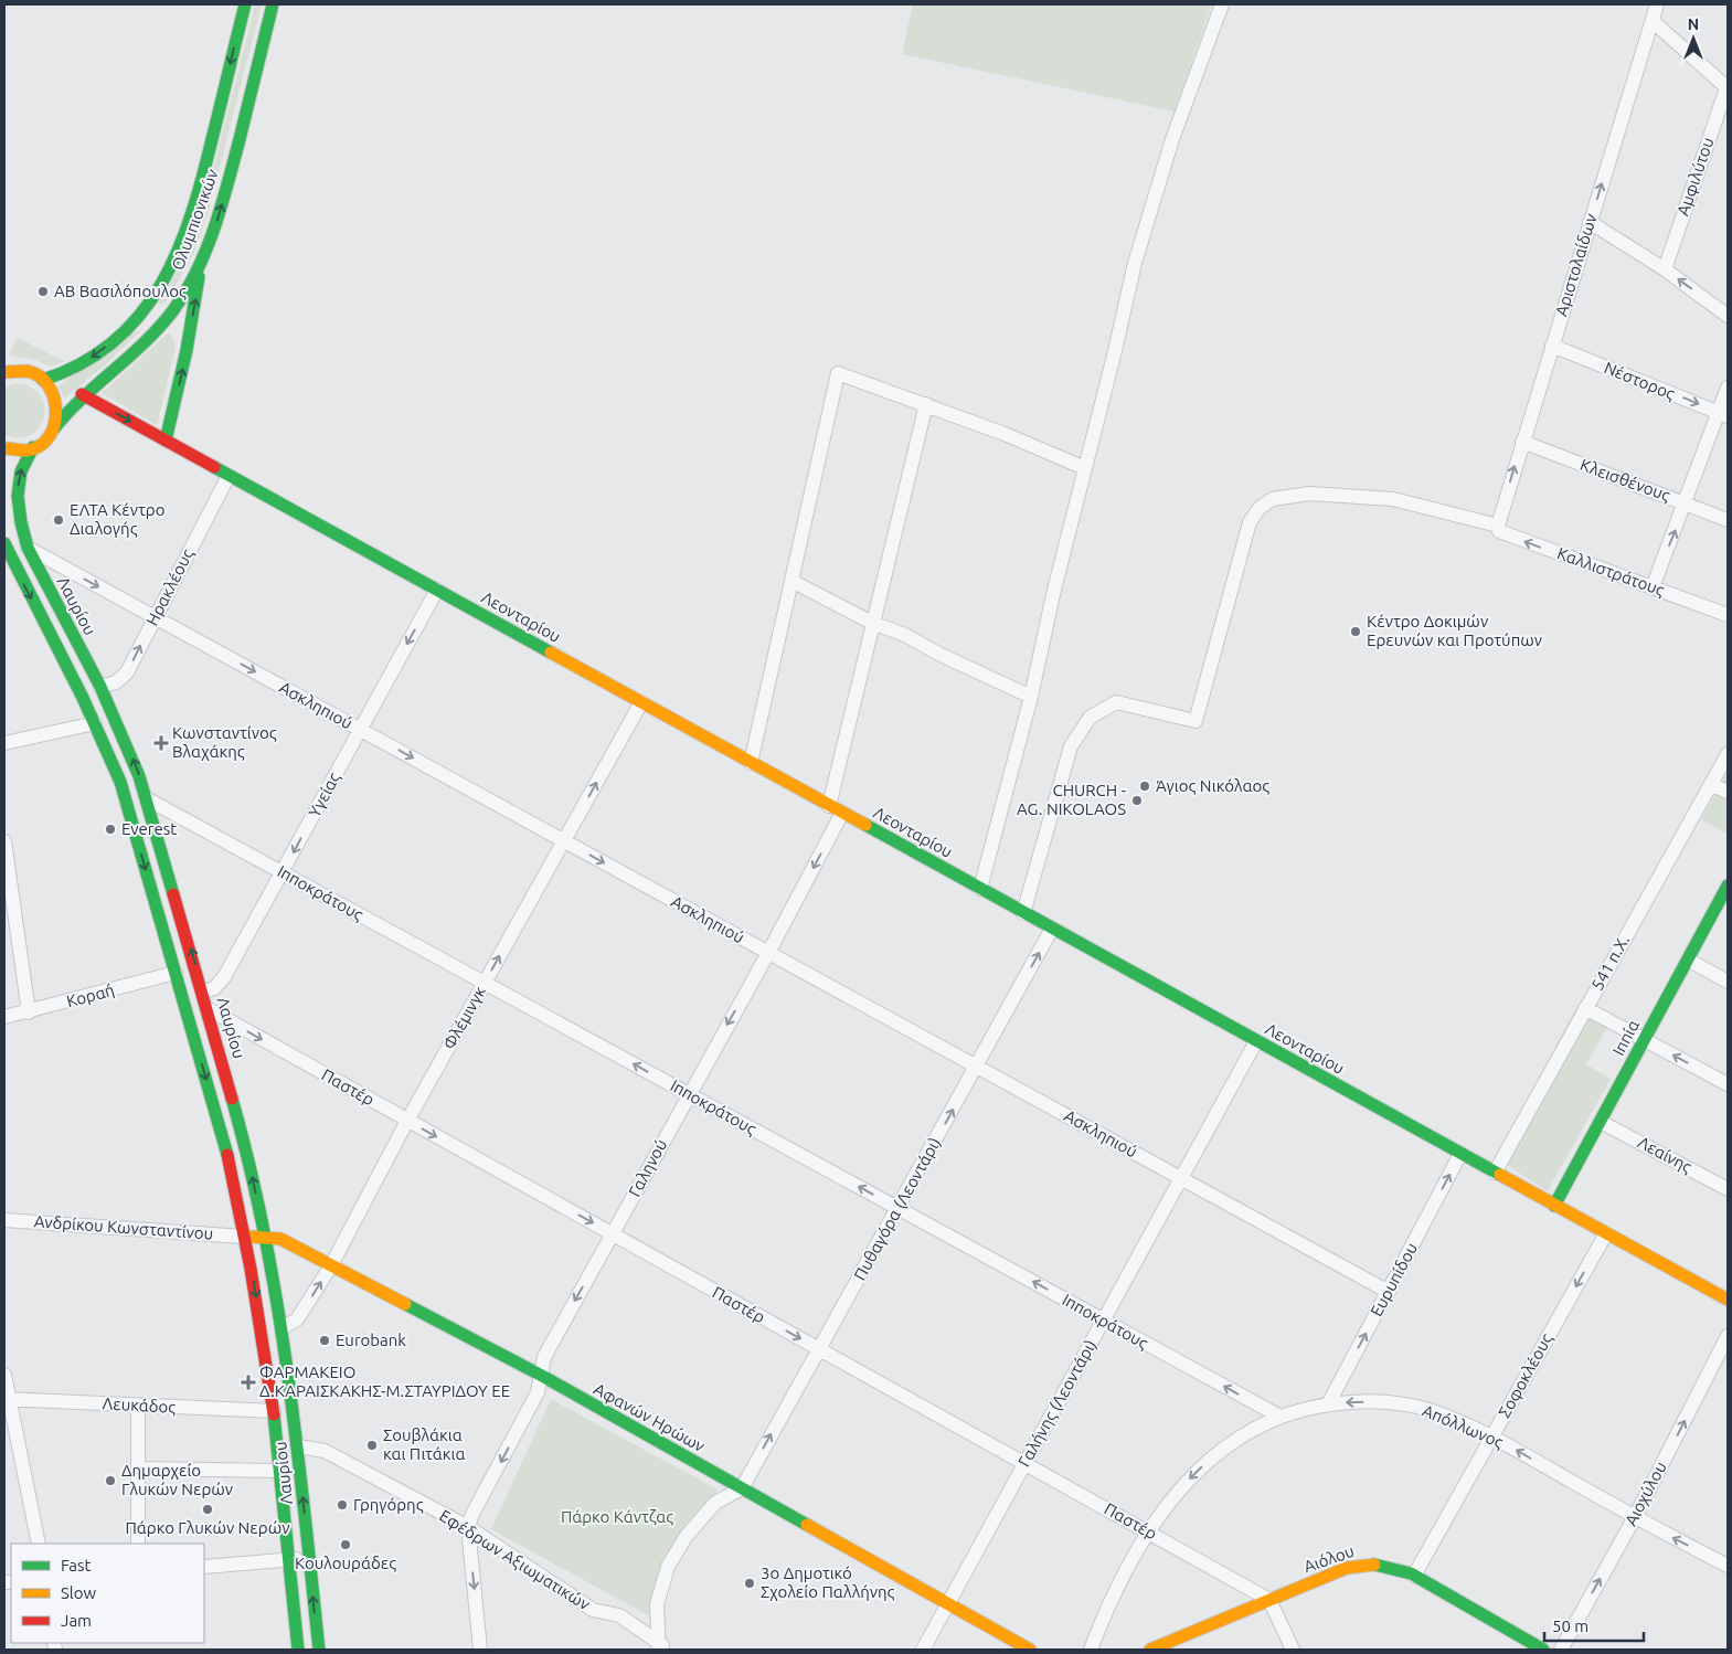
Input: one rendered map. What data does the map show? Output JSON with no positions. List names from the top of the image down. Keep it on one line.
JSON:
{"streets":{"street":["Αμφιλύτου","Ολυμπιονικών","Αριστολαίδων","Νέστορος","Κλεισθένους","Καλλιστράτους","Ηρακλέους","Λαυρίου","Λεονταρίου","Ασκληπιού","Υγείας","Ιπποκράτους","541 π.Χ.","Κοραή","Φλέμινγκ","Ιππία","Παστέρ","Λεαίνης","Γαληνού","Πυθαγόρα (Λεοντάρι)","Ανδρίκου Κωνσταντίνου","Ευρυπίδου","Σοφοκλέους","Γαλήνης (Λεοντάρι)","Λευκάδος","Αφανών Ηρώων","Απόλλωνος","Αιοχύλου","Αιόλου","Εφέδρων Αξιωματικών"]},"crossings":[["Ολυμπιονικών","Λαυρίου"],["Ολυμπιονικών","Λεονταρίου"],["Αριστολαίδων","Νέστορος"],["Αριστολαίδων","Κλεισθένους"],["Αριστολαίδων","Καλλιστράτους"],["Ηρακλέους","Λαυρίου"],["Ηρακλέους","Λεονταρίου"],["Ηρακλέους","Ασκληπιού"],["Λαυρίου","Ασκληπιού"],["Λαυρίου","Υγείας"],["Λαυρίου","Ιπποκράτους"],["Λαυρίου","Κοραή"],["Λαυρίου","Φλέμινγκ"],["Λαυρίου","Παστέρ"],["Λαυρίου","Ανδρίκου Κωνσταντίνου"],["Λαυρίου","Λευκάδος"],["Λαυρίου","Αφανών Ηρώων"],["Λαυρίου","Εφέδρων Αξιωματικών"],["Λεονταρίου","Υγείας"],["Λεονταρίου","541 π.Χ."],["Λεονταρίου","Φλέμινγκ"],["Λεονταρίου","Ιππία"],["Λεονταρίου","Γαληνού"],["Λεονταρίου","Πυθαγόρα (Λεοντάρι)"],["Λεονταρίου","Ευρυπίδου"],["Λεονταρίου","Σοφοκλέους"],["Λεονταρίου","Γαλήνης (Λεοντάρι)"],["Ασκληπιού","Υγείας"],["Ασκληπιού","Φλέμινγκ"],["Ασκληπιού","Γαληνού"],["Ασκληπιού","Πυθαγόρα (Λεοντάρι)"],["Ασκληπιού","Ευρυπίδου"],["Ασκληπιού","Γαλήνης (Λεοντάρι)"],["Υγείας","Ιπποκράτους"],["Ιπποκράτους","Φλέμινγκ"],["Ιπποκράτους","Γαληνού"],["Ιπποκράτους","Πυθαγόρα (Λεοντάρι)"],["Ιπποκράτους","Γαλήνης (Λεοντάρι)"],["Ιπποκράτους","Απόλλωνος"],["Φλέμινγκ","Παστέρ"],["Φλέμινγκ","Αφανών Ηρώων"],["Ιππία","Λεαίνης"],["Παστέρ","Γαληνού"],["Παστέρ","Πυθαγόρα (Λεοντάρι)"],["Παστέρ","Γαλήνης (Λεοντάρι)"],["Παστέρ","Απόλλωνος"],["Παστέρ","Αιόλου"],["Γαληνού","Αφανών Ηρώων"],["Γαληνού","Εφέδρων Αξιωματικών"],["Πυθαγόρα (Λεοντάρι)","Αφανών Ηρώων"],["Ανδρίκου Κωνσταντίνου","Αφανών Ηρώων"],["Ευρυπίδου","Απόλλωνος"],["Σοφοκλέους","Απόλλωνος"],["Σοφοκλέους","Αιόλου"],["Γαλήνης (Λεοντάρι)","Αφανών Ηρώων"],["Απόλλωνος","Αιοχύλου"]],"one_way":["Αριστολαίδων","Καλλιστράτους","Ασκληπιού","Υγείας","Ιπποκράτους","Φλέμινγκ","Παστέρ","Γαληνού","Πυθαγόρα (Λεοντάρι)","Ευρυπίδου","Σοφοκλέους","Απόλλωνος","Αιοχύλου"],"parks":["Πάρκο Κάντζας"],"places":{"other":["ΑΒ Βασιλόπουλος","ΕΛΤΑ Κέντρο Διαλογής","Κέντρο Δοκιμών Ερευνών και Προτύπων","Άγιος Νικόλαος","CHURCH - AG. NIKOLAOS","Everest","Eurobank","Σουβλάκια και Πιτάκια","Δημαρχείο Γλυκών Νερών","Γρηγόρης","Πάρκο Γλυκών Νερών","Κουλουράδες","3ο Δημοτικό Σχολείο Παλλήνης"],"health":["Κωνσταντίνος Βλαχάκης","ΦΑΡΜΑΚΕΙΟ Δ.ΚΑΡΑΙΣΚΑΚΗΣ-Μ.ΣΤΑΥΡΙΔΟΥ ΕΕ"]},"legend":["Fast","Slow","Jam"],"scale_bar":"50 m","north":"top"}
